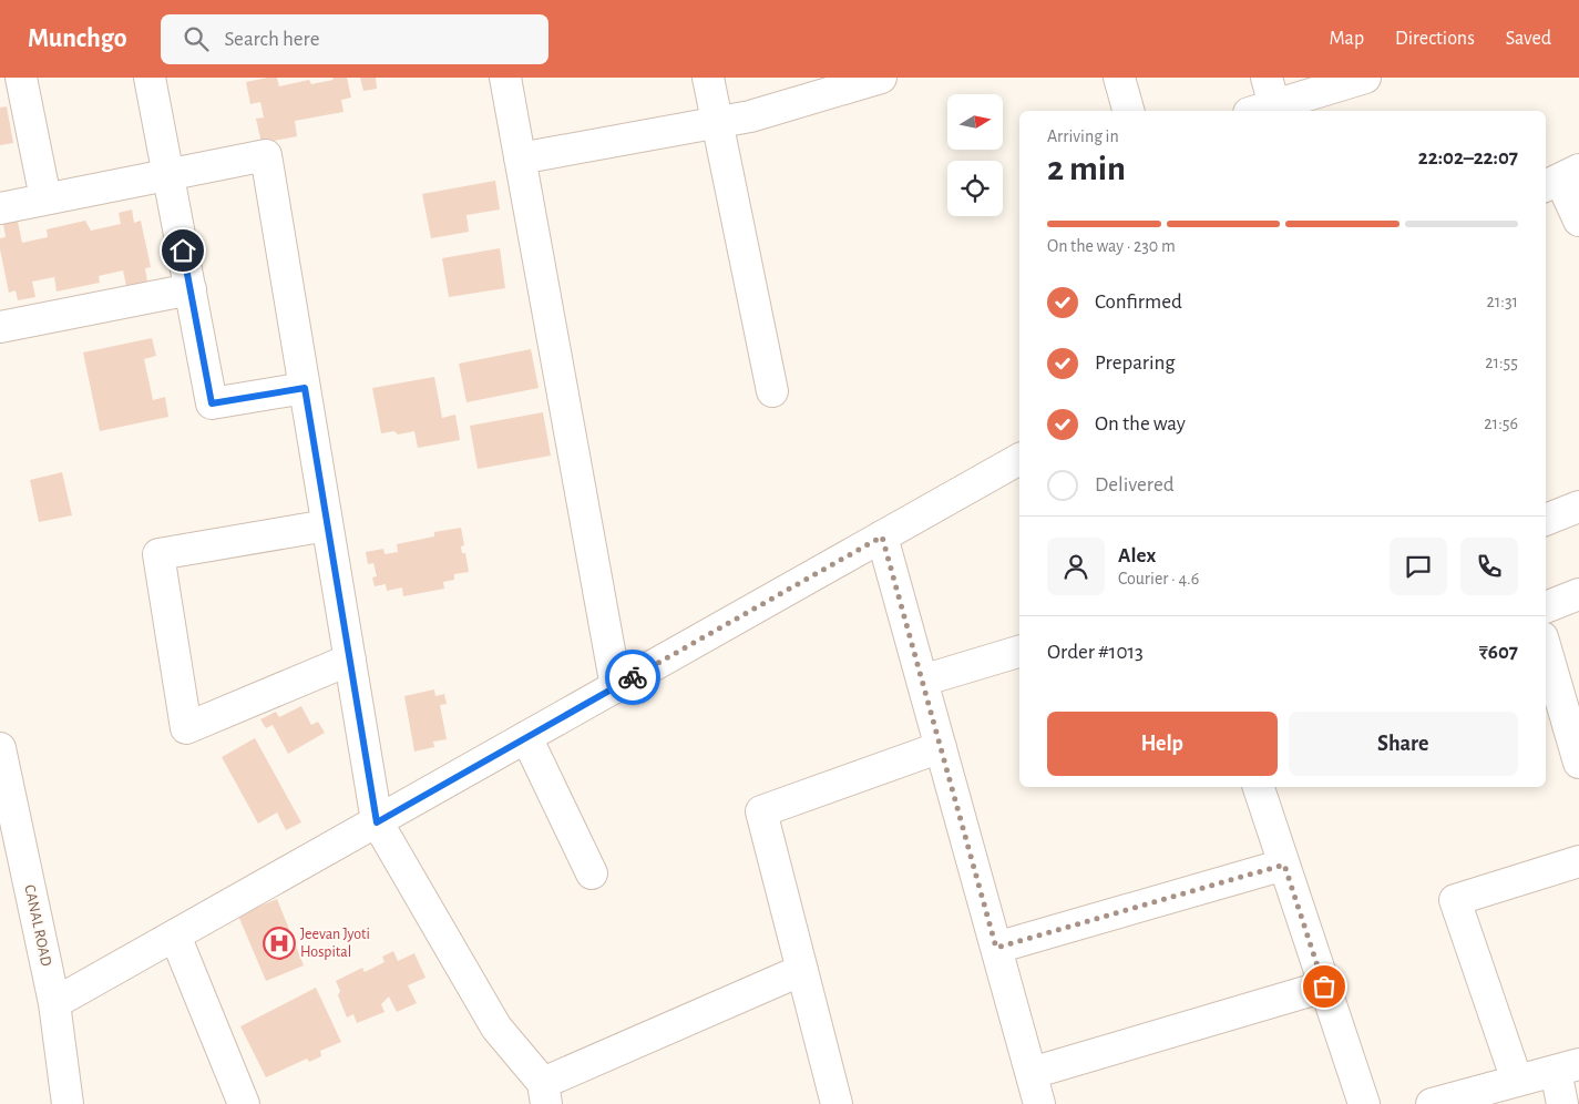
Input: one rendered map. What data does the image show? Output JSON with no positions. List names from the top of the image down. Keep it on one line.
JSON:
{"streets":{"street":["CANAL ROAD"]},"places":{"hospital":["Jeevan Jyoti Hospital"]},"north":"right","page":{"header":"Munchgo","search":"Search here","nav":["Map","Directions","Saved"],"heading":["2 min","Arriving in","22:02–22:07"],"panel":["Alex","Courier · 4.6","Order #1013","₹607"],"bar":"On the way · 230 m","list":[["Confirmed","21:31"],["Preparing","21:55"],["On the way","21:56"],"Delivered"],"buttons":["Help","Share"]}}
